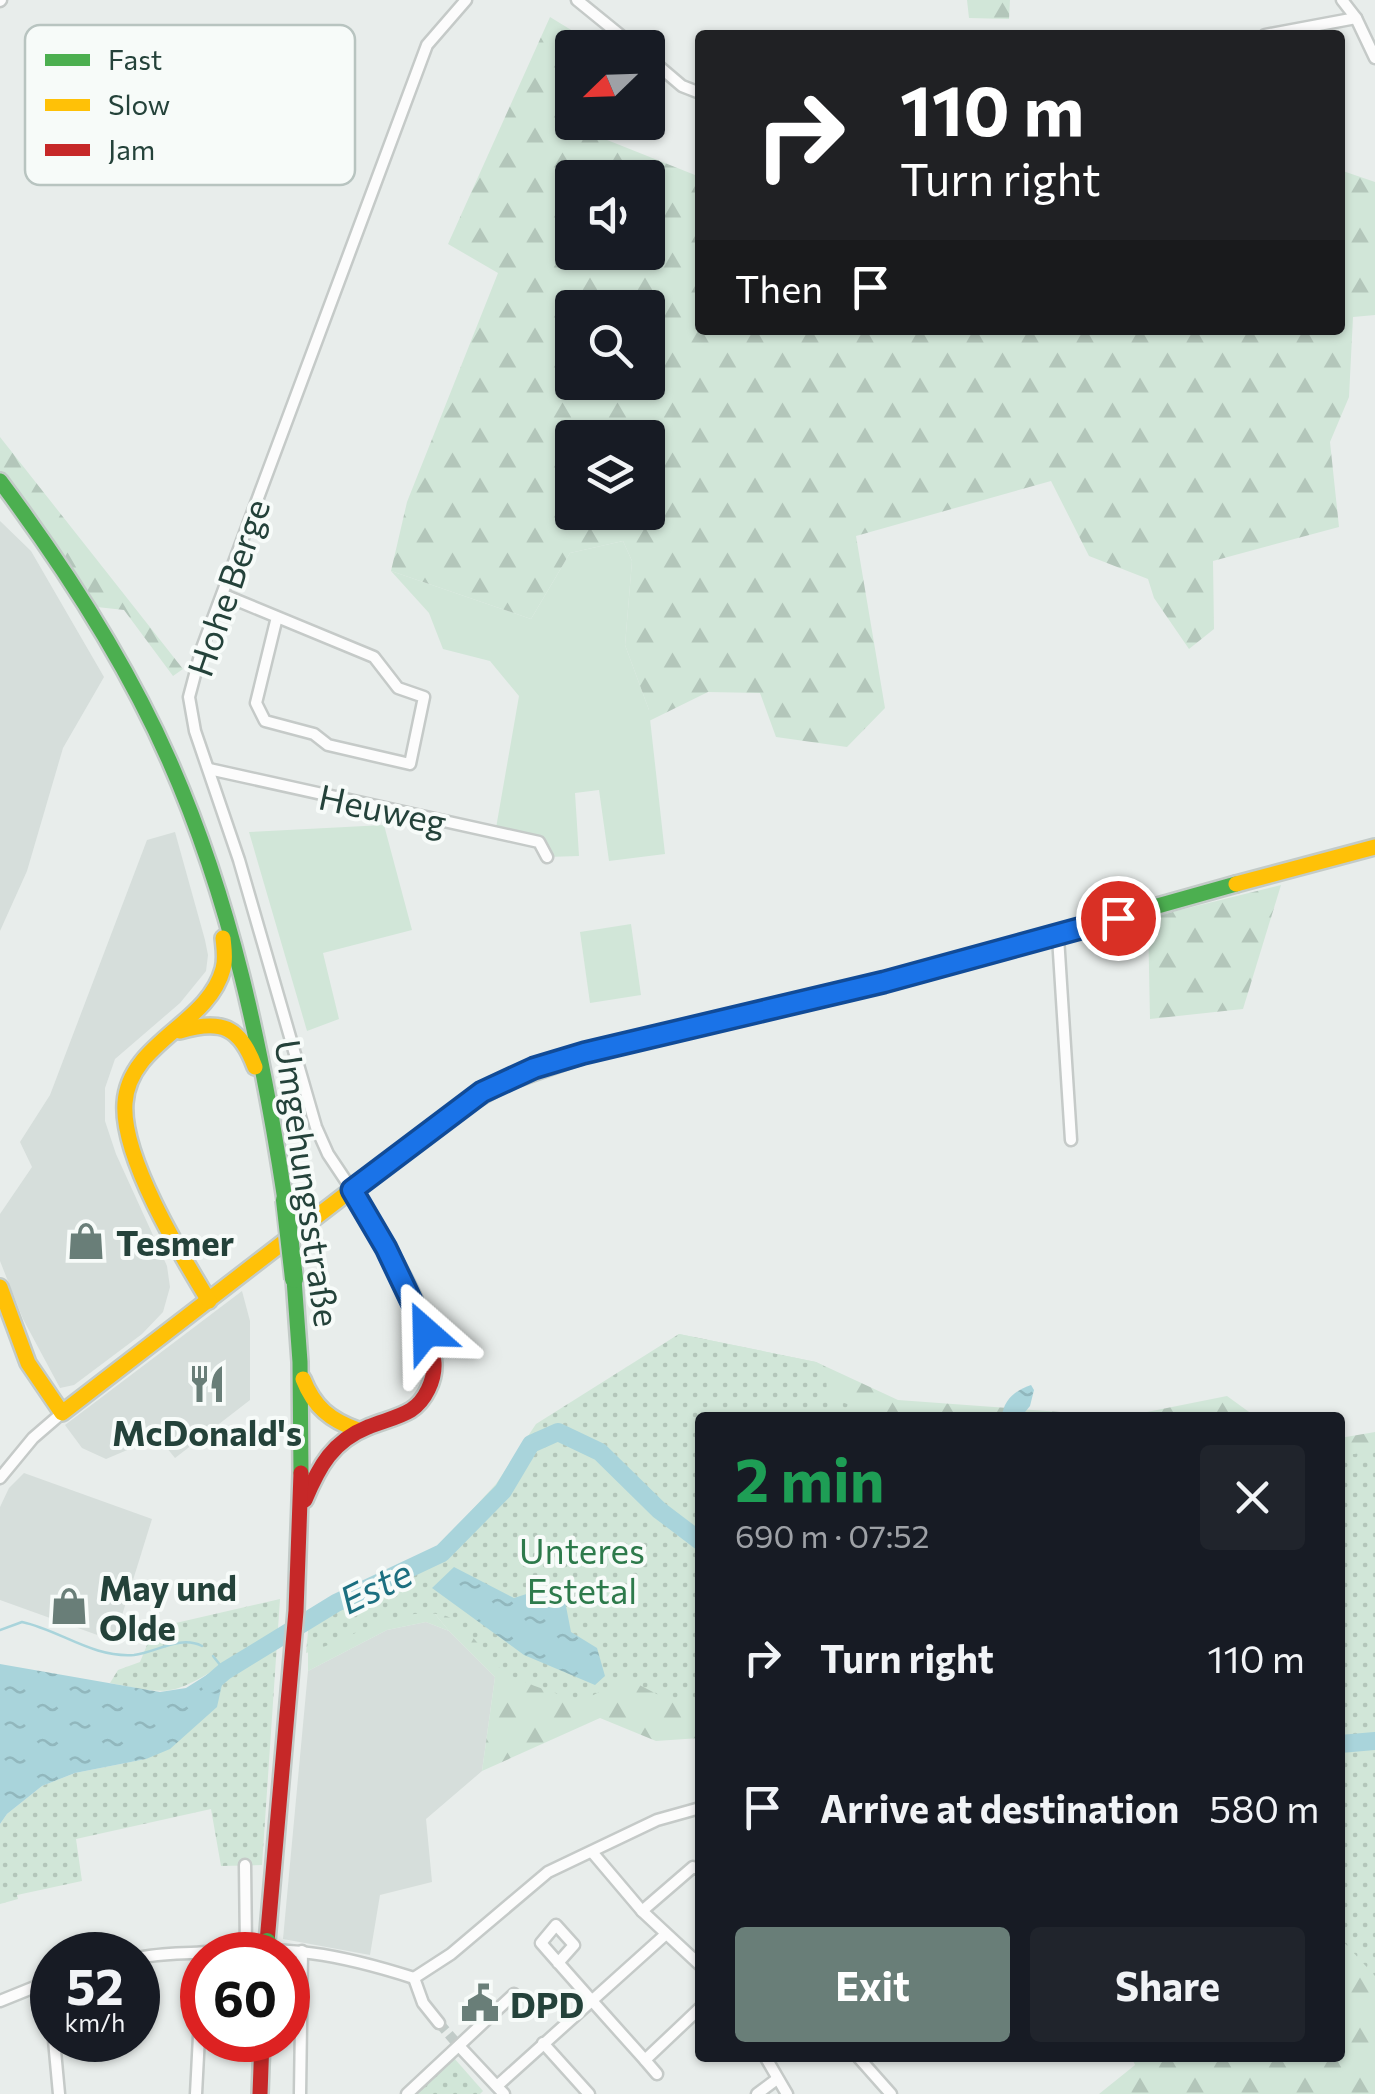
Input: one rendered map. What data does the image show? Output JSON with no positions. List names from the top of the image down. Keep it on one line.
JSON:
{"streets":{"main road":["Umgehungsstraße"],"street":["Hohe Berge","Heuweg"]},"crossings":[["Hohe Berge","Heuweg"]],"water":["Este"],"parks":["Unteres Estetal"],"places":{"shop":["Tesmer","May und Olde"],"restaurant":["McDonald's"],"public building":["DPD"]},"legend":["Fast","Slow","Jam"],"north":"bottom left","page":{"turn":["110 m","Turn right"],"then":"Then","heading":["2 min","690 m · 07:52"],"list":[{"name":"Turn right","value":"110 m"},{"name":"Arrive at destination","value":"580 m"}],"buttons":["Exit","Share"],"speed":"52 km/h","limit":"60"}}
